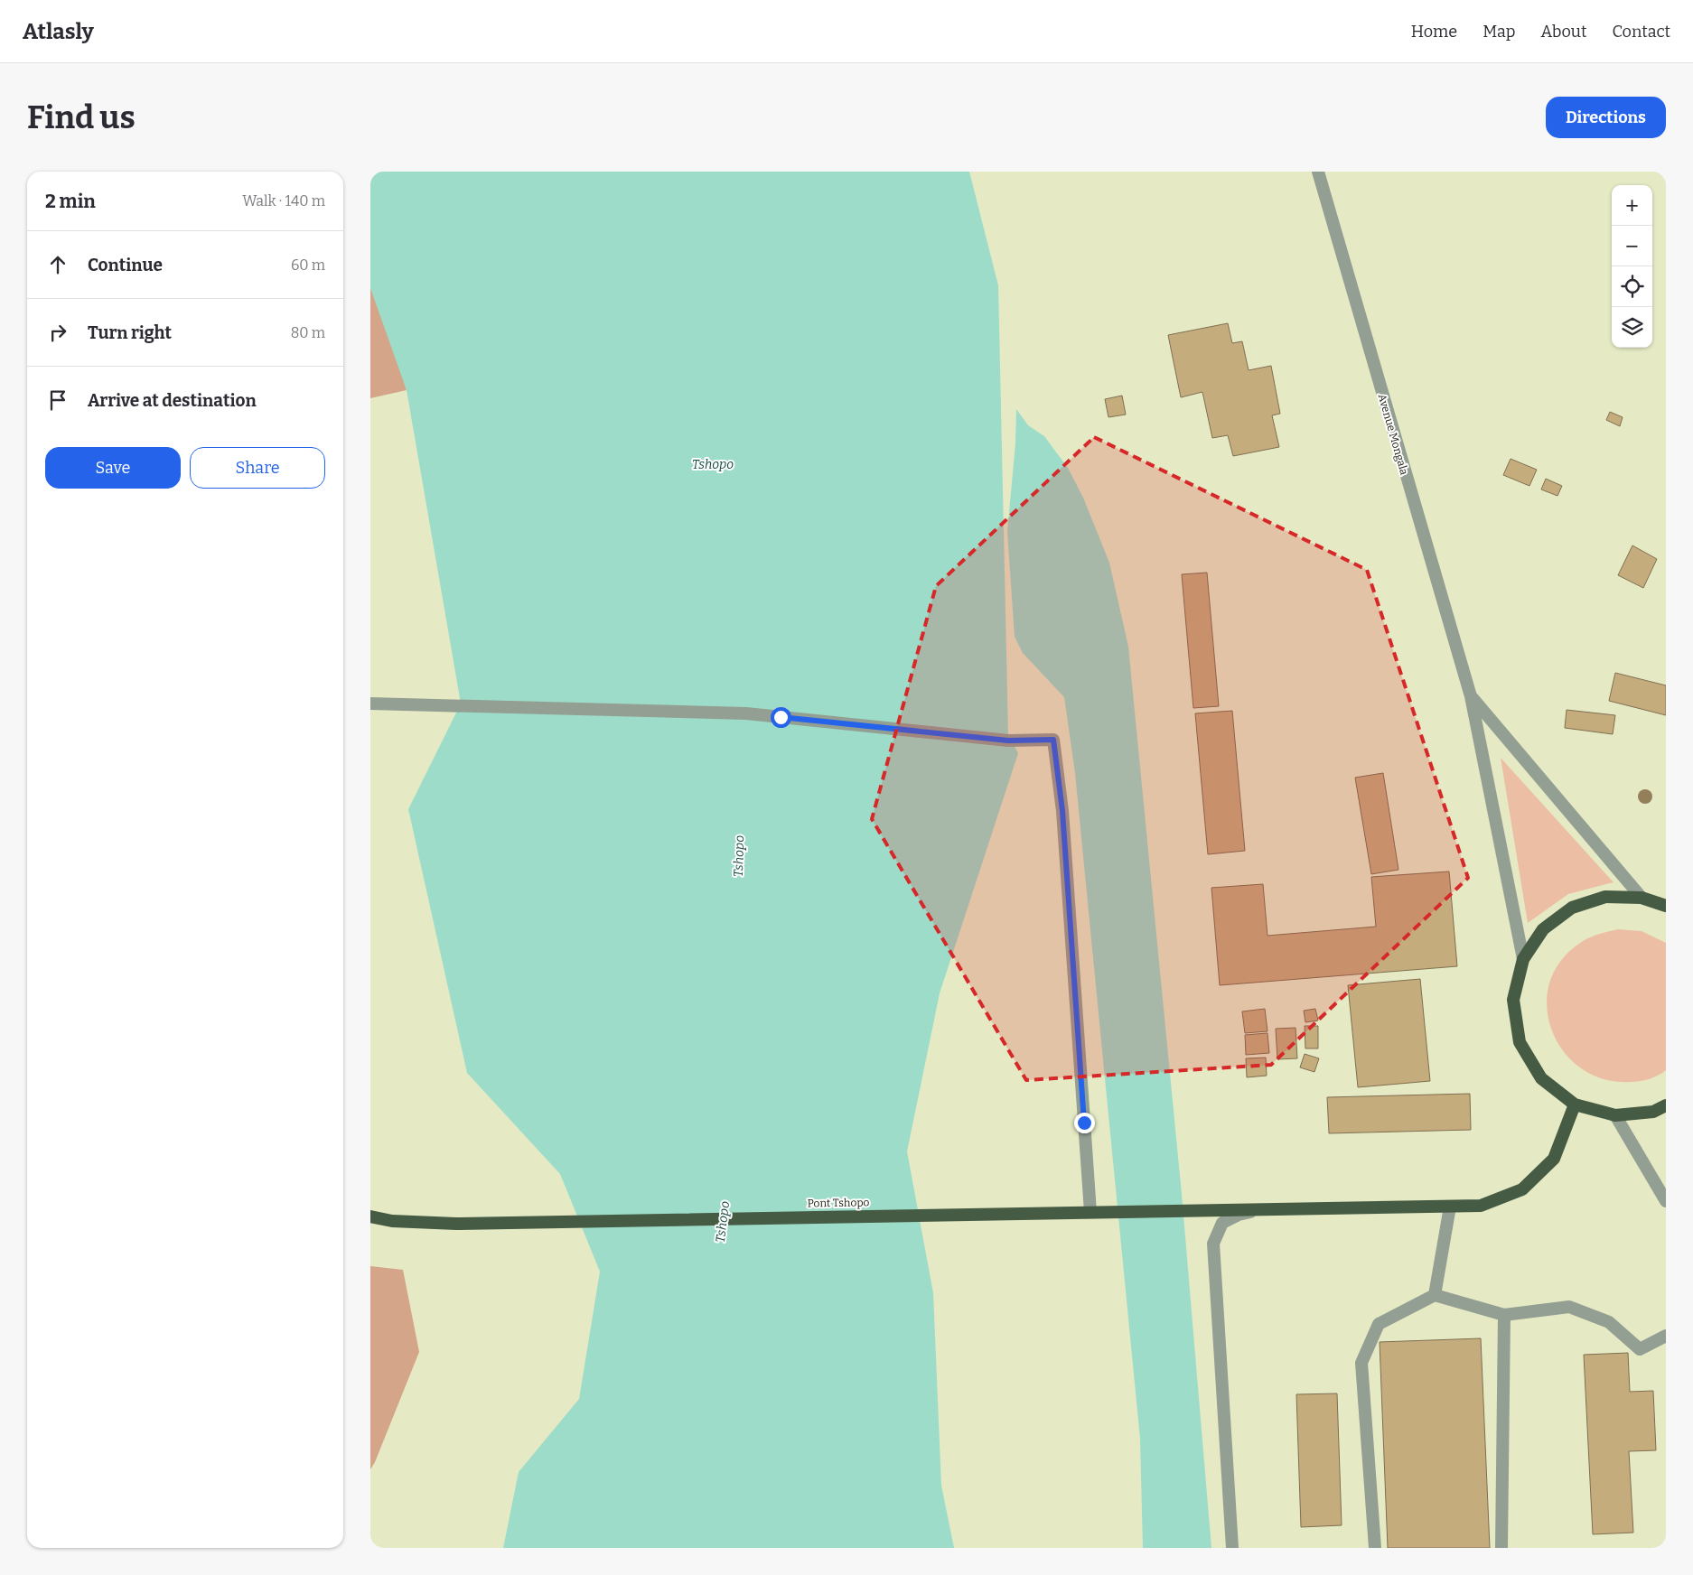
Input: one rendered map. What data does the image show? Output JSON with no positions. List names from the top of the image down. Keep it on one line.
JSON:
{"streets":{"highway":["Pont Tshopo"],"street":["Avenue Mongala"]},"water":["Tshopo"],"page":{"header":"Atlasly","nav":["Home","Map","About","Contact"],"buttons":["Directions",["Save","Share"]],"title":"Find us","heading":["2 min","Walk · 140 m"],"map_buttons":["+","−"],"list":[["Continue","60 m"],["Turn right","80 m"],"Arrive at destination"]}}
